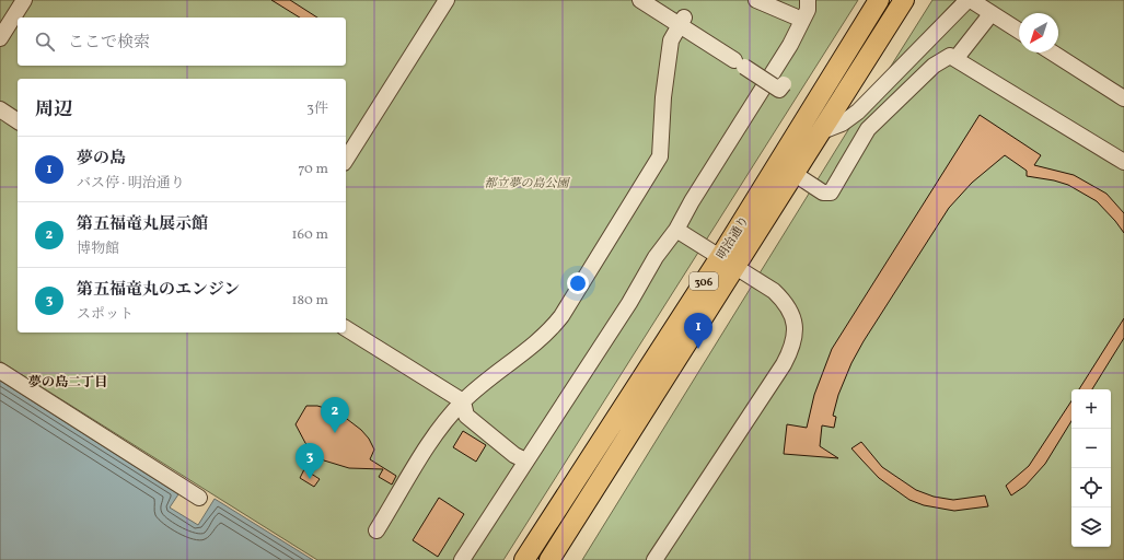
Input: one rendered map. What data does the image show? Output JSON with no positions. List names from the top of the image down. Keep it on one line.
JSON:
{"streets":{"main road":["明治通り","306"]},"districts":["夢の島二丁目"],"parks":["都立夢の島公園"],"north":"bottom left","page":{"search":"ここで検索","heading":["周辺","3件"],"list":[{"mark":"1","name":"夢の島","note":"バス停 · 明治通り","value":"70 m"},{"mark":"2","name":"第五福竜丸展示館","note":"博物館","value":"160 m"},{"mark":"3","name":"第五福竜丸のエンジン","note":"スポット","value":"180 m"}],"pins":["1","2","3"],"map_buttons":["+","−"]}}
